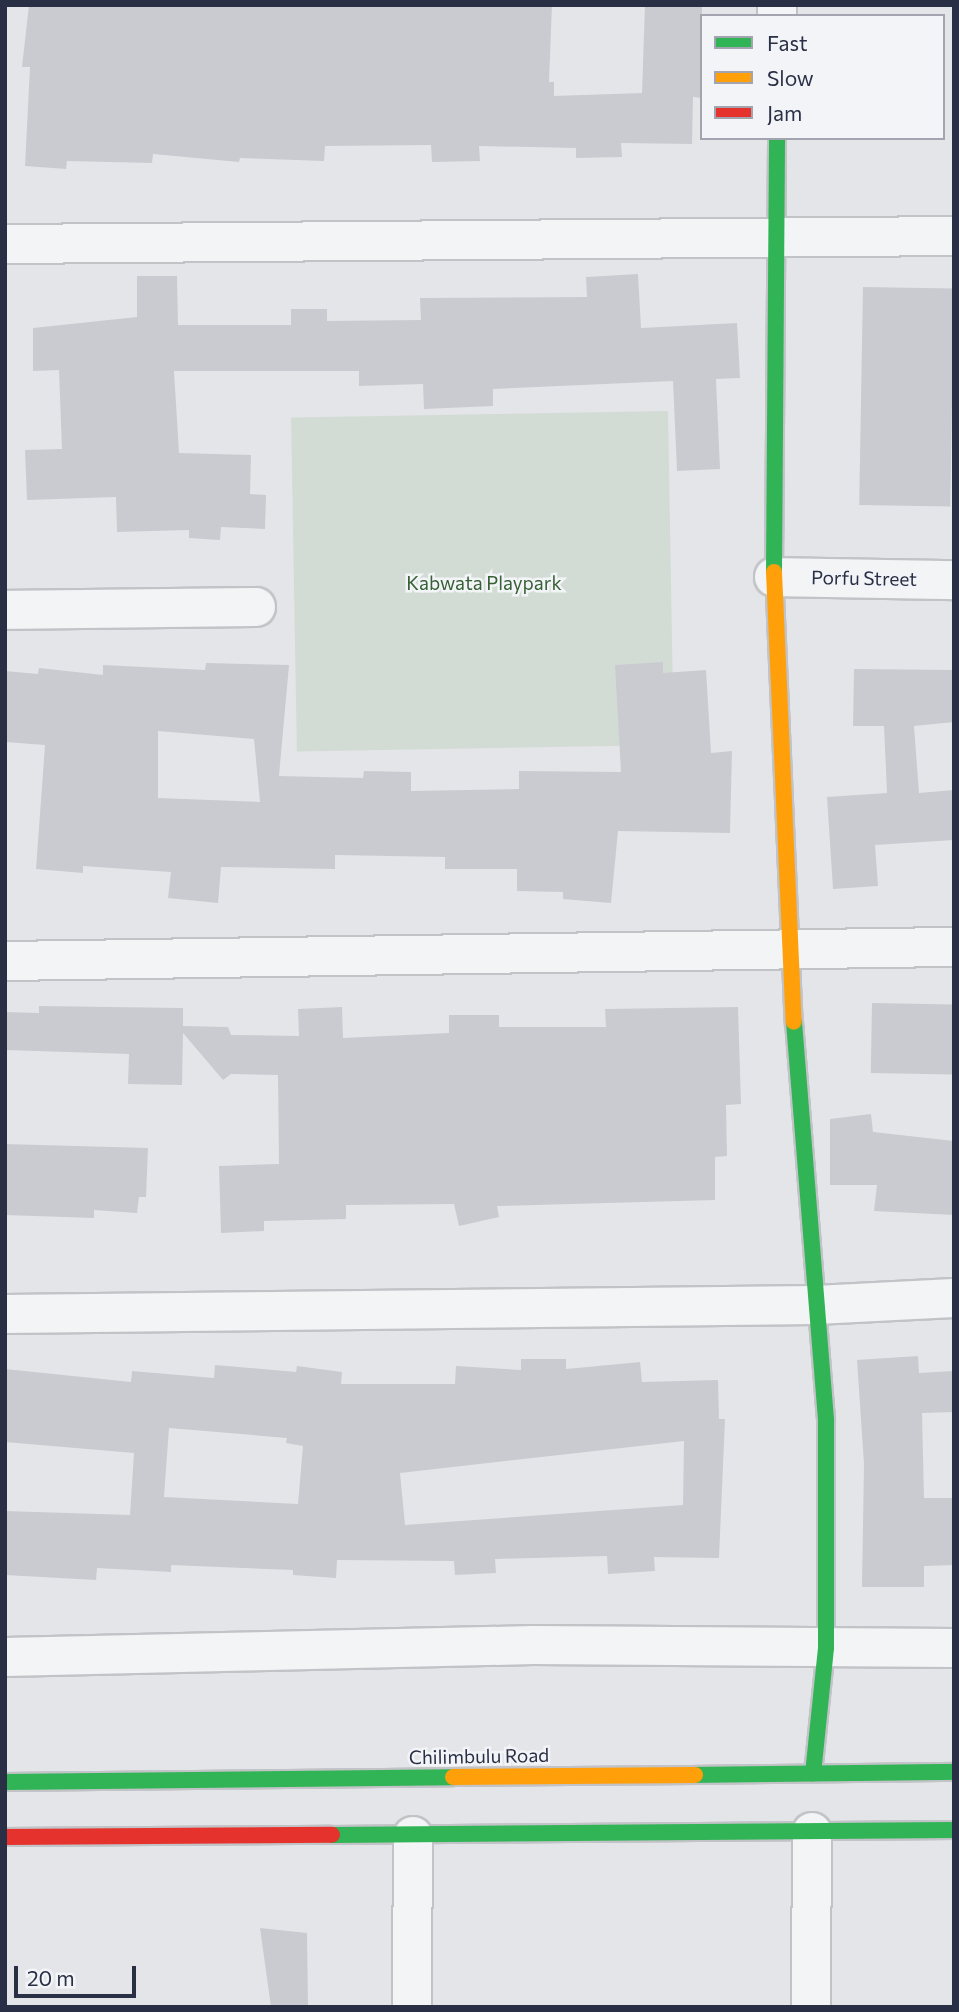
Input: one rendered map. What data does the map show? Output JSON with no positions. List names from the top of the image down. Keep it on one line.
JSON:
{"streets":{"main road":["Chilimbulu Road"],"street":["Porfu Street"]},"parks":["Kabwata Playpark"],"legend":["Fast","Slow","Jam"],"scale_bar":"20 m"}
